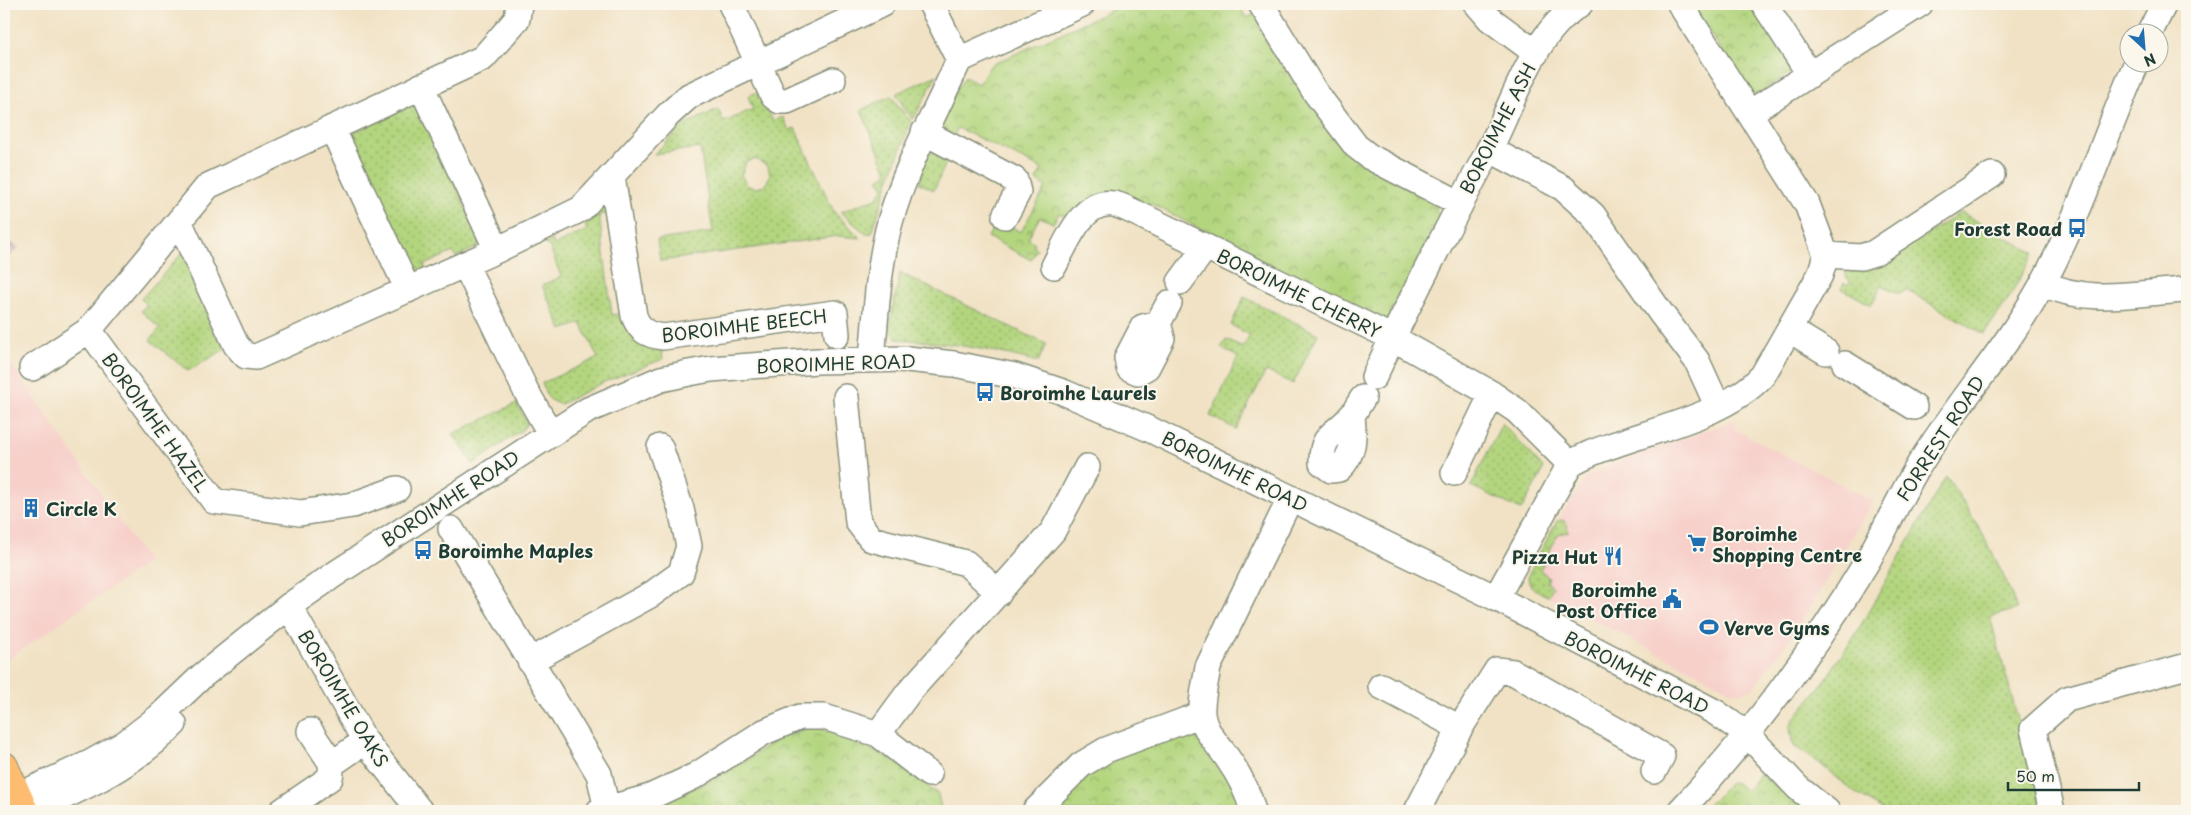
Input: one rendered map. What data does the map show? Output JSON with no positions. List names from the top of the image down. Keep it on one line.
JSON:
{"streets":{"street":["BOROIMHE ASH","BOROIMHE CHERRY","BOROIMHE BEECH","BOROIMHE ROAD","BOROIMHE HAZEL","FORREST ROAD","BOROIMHE OAKS"]},"crossings":[["BOROIMHE ASH","BOROIMHE CHERRY"],["BOROIMHE ROAD","FORREST ROAD"],["BOROIMHE ROAD","BOROIMHE OAKS"]],"places":{"bus stop":["Forest Road","Boroimhe Laurels","Boroimhe Maples"],"building":["Circle K"],"supermarket":["Boroimhe Shopping Centre"],"restaurant":["Pizza Hut"],"public building":["Boroimhe Post Office"],"sports":["Verve Gyms"]},"scale_bar":"50 m","north":"bottom right"}
